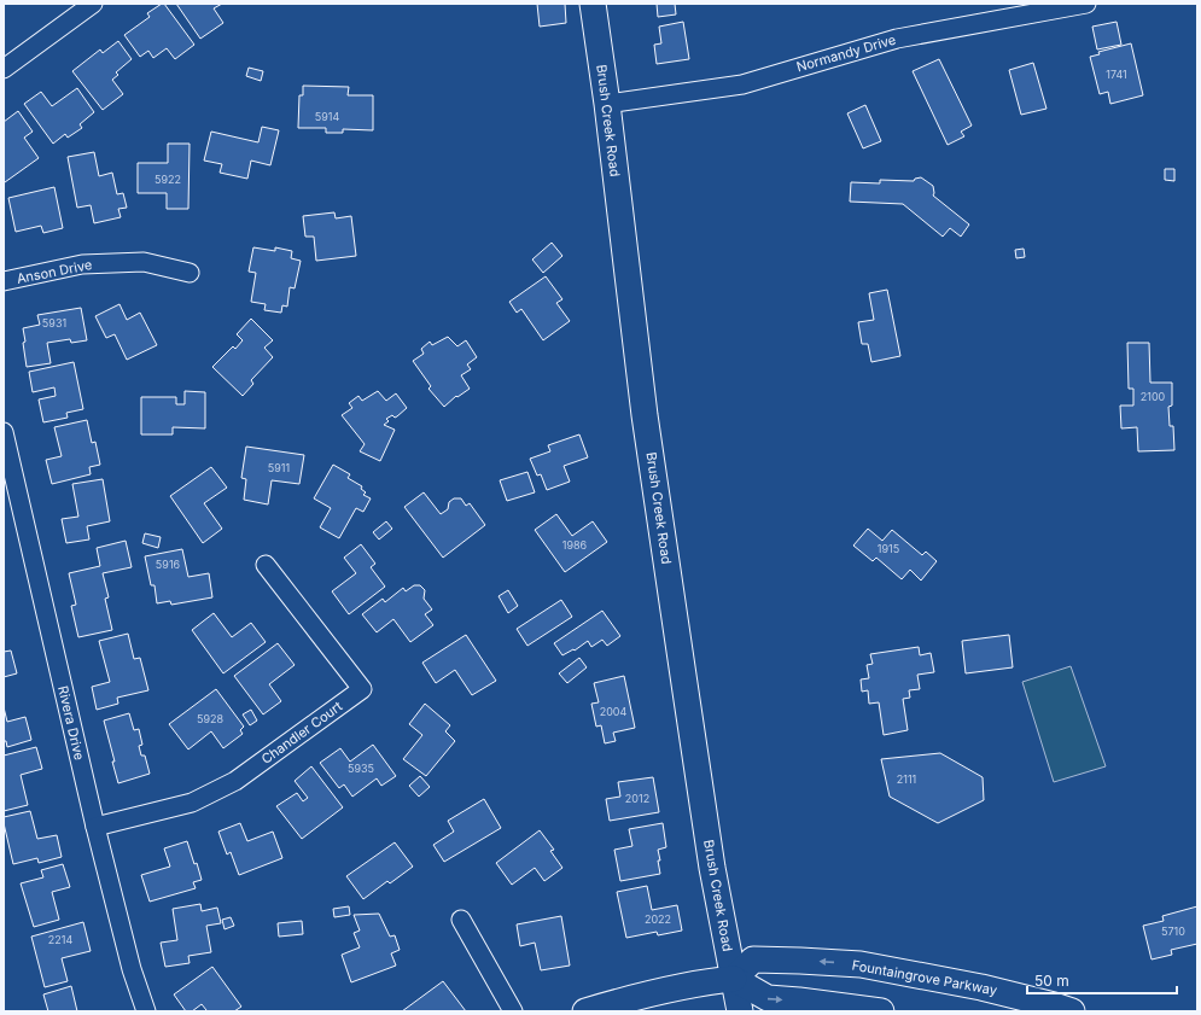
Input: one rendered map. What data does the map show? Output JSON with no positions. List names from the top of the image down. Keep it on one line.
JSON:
{"streets":{"street":["Normandy Drive","Brush Creek Road","Anson Drive","Rivera Drive","Chandler Court","Fountaingrove Parkway"]},"crossings":[["Normandy Drive","Brush Creek Road"],["Brush Creek Road","Fountaingrove Parkway"],["Rivera Drive","Chandler Court"]],"house_numbers":["1741","5914","5922","5931","2100","5911","1986","1915","5916","2004","5928","5935","2111","2012","2022","5710","2214"],"scale_bar":"50 m"}
